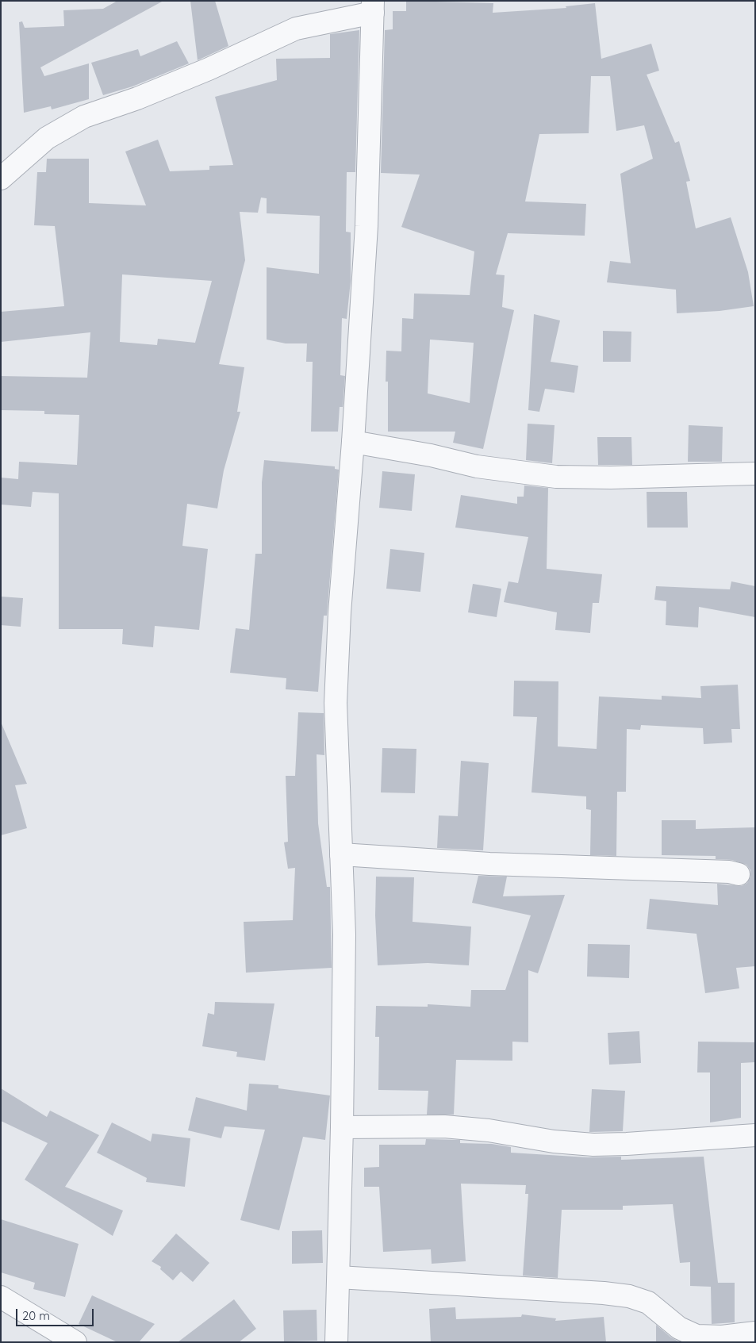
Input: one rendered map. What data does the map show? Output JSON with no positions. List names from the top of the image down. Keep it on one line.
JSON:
{"scale_bar":"20 m"}
